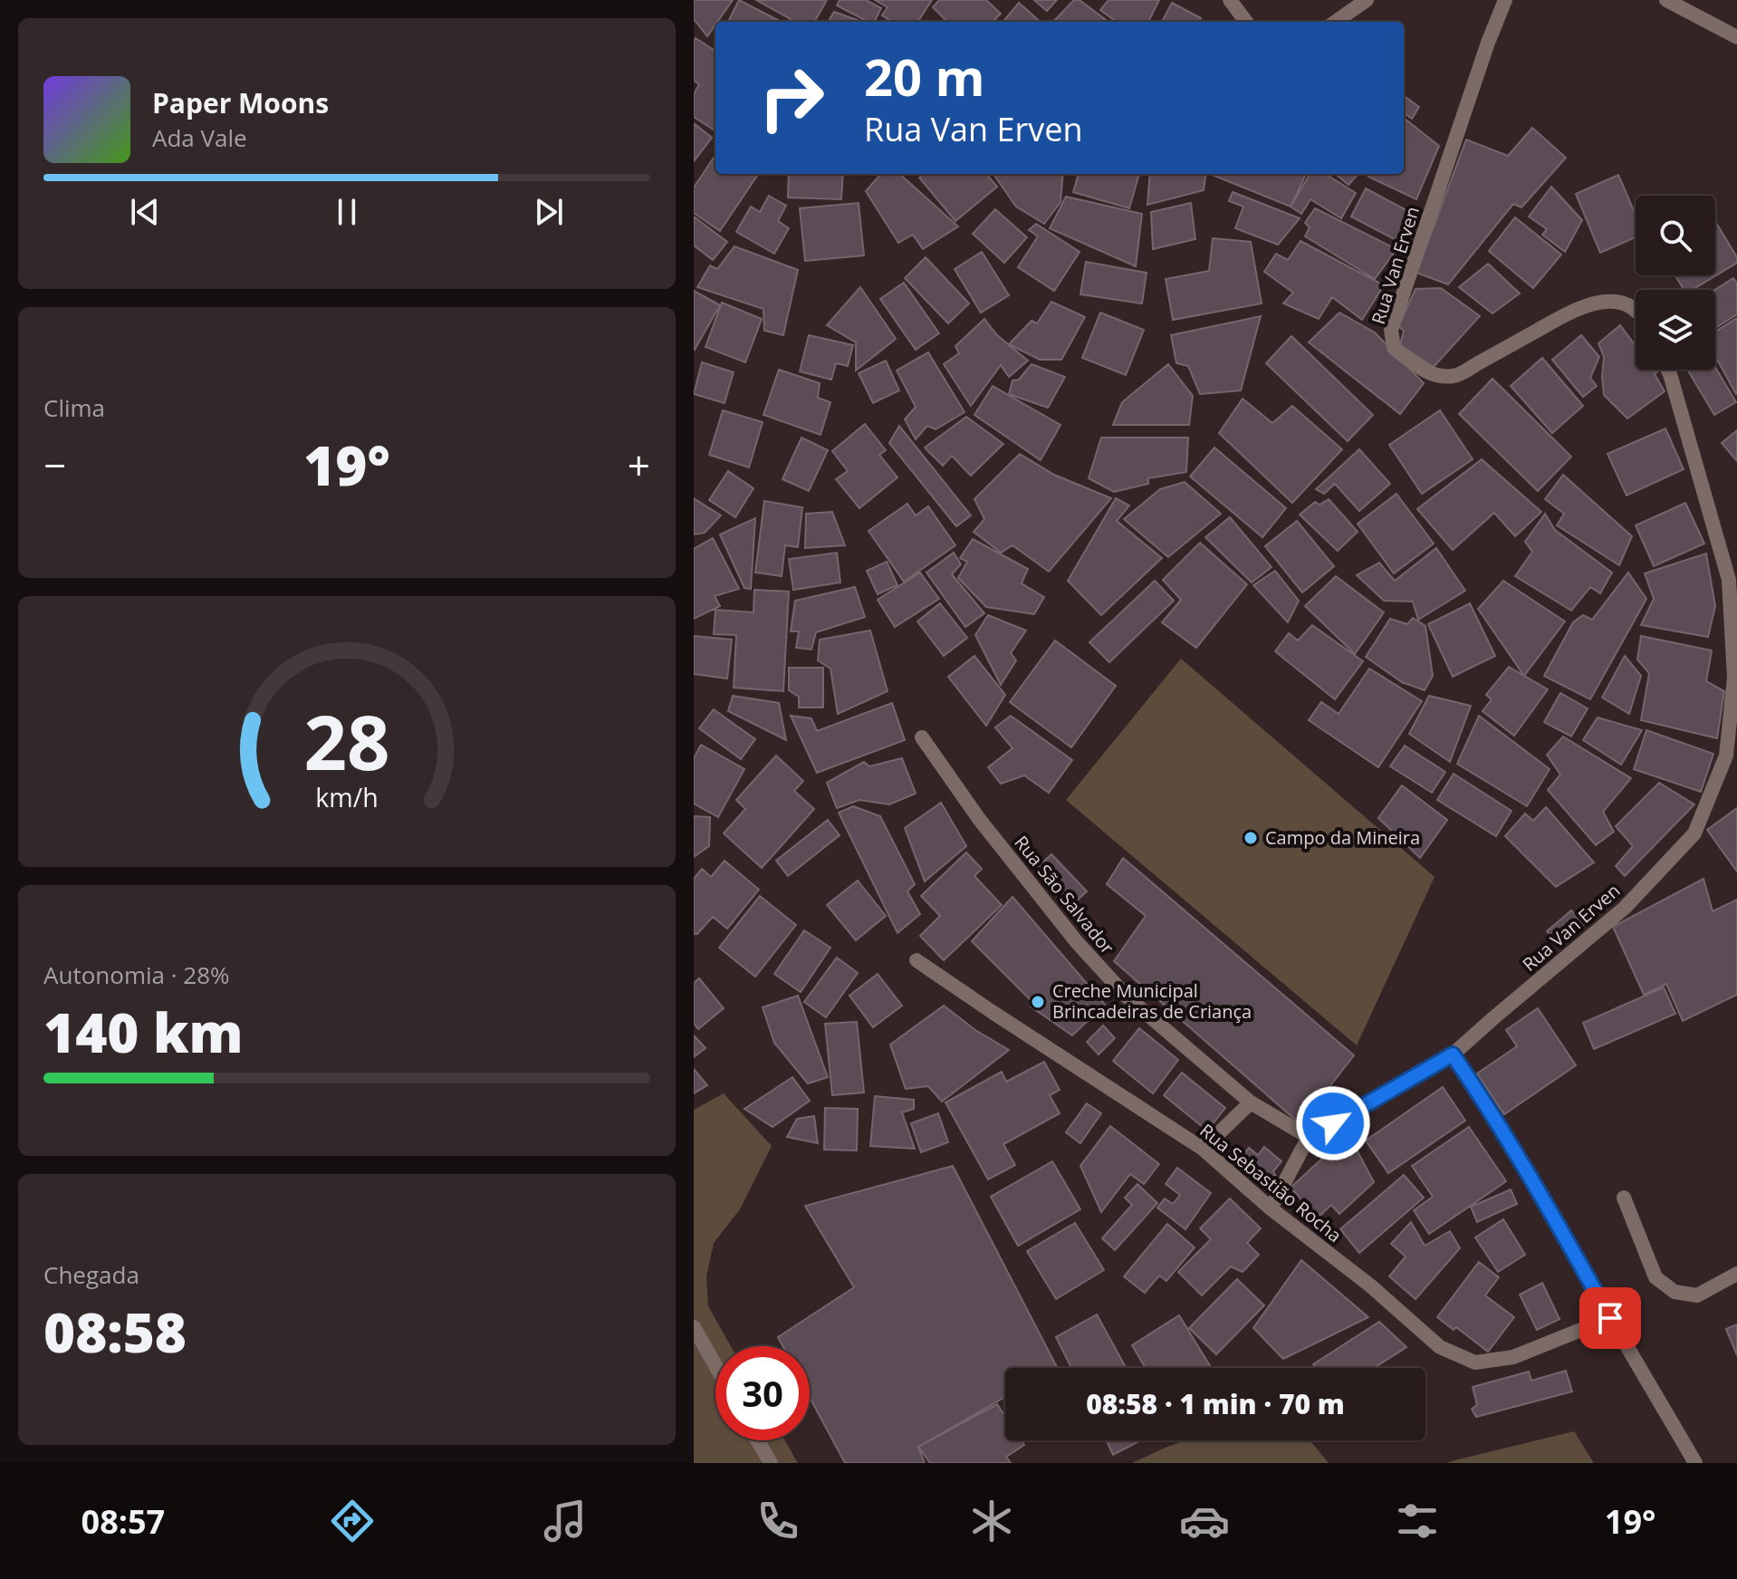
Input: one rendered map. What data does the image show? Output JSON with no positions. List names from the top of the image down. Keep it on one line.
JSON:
{"streets":{"street":["Rua Van Erven","Rua São Salvador","Rua Sebastião Rocha"]},"crossings":[["Rua Van Erven","Rua São Salvador"]],"places":["Campo da Mineira","Creche Municipal Brincadeiras de Criança"],"page":{"turn":["20 m","Rua Van Erven"],"song":["Paper Moons","Ada Vale"],"tile":["Clima",["Autonomia · 28%","140 km"],["Chegada","08:58"]],"heat":["−","19°","+"],"limit":"30","trip":"08:58 · 1 min · 70 m","tabs":["08:57","19°"],"gauge":["28","km/h"]}}
